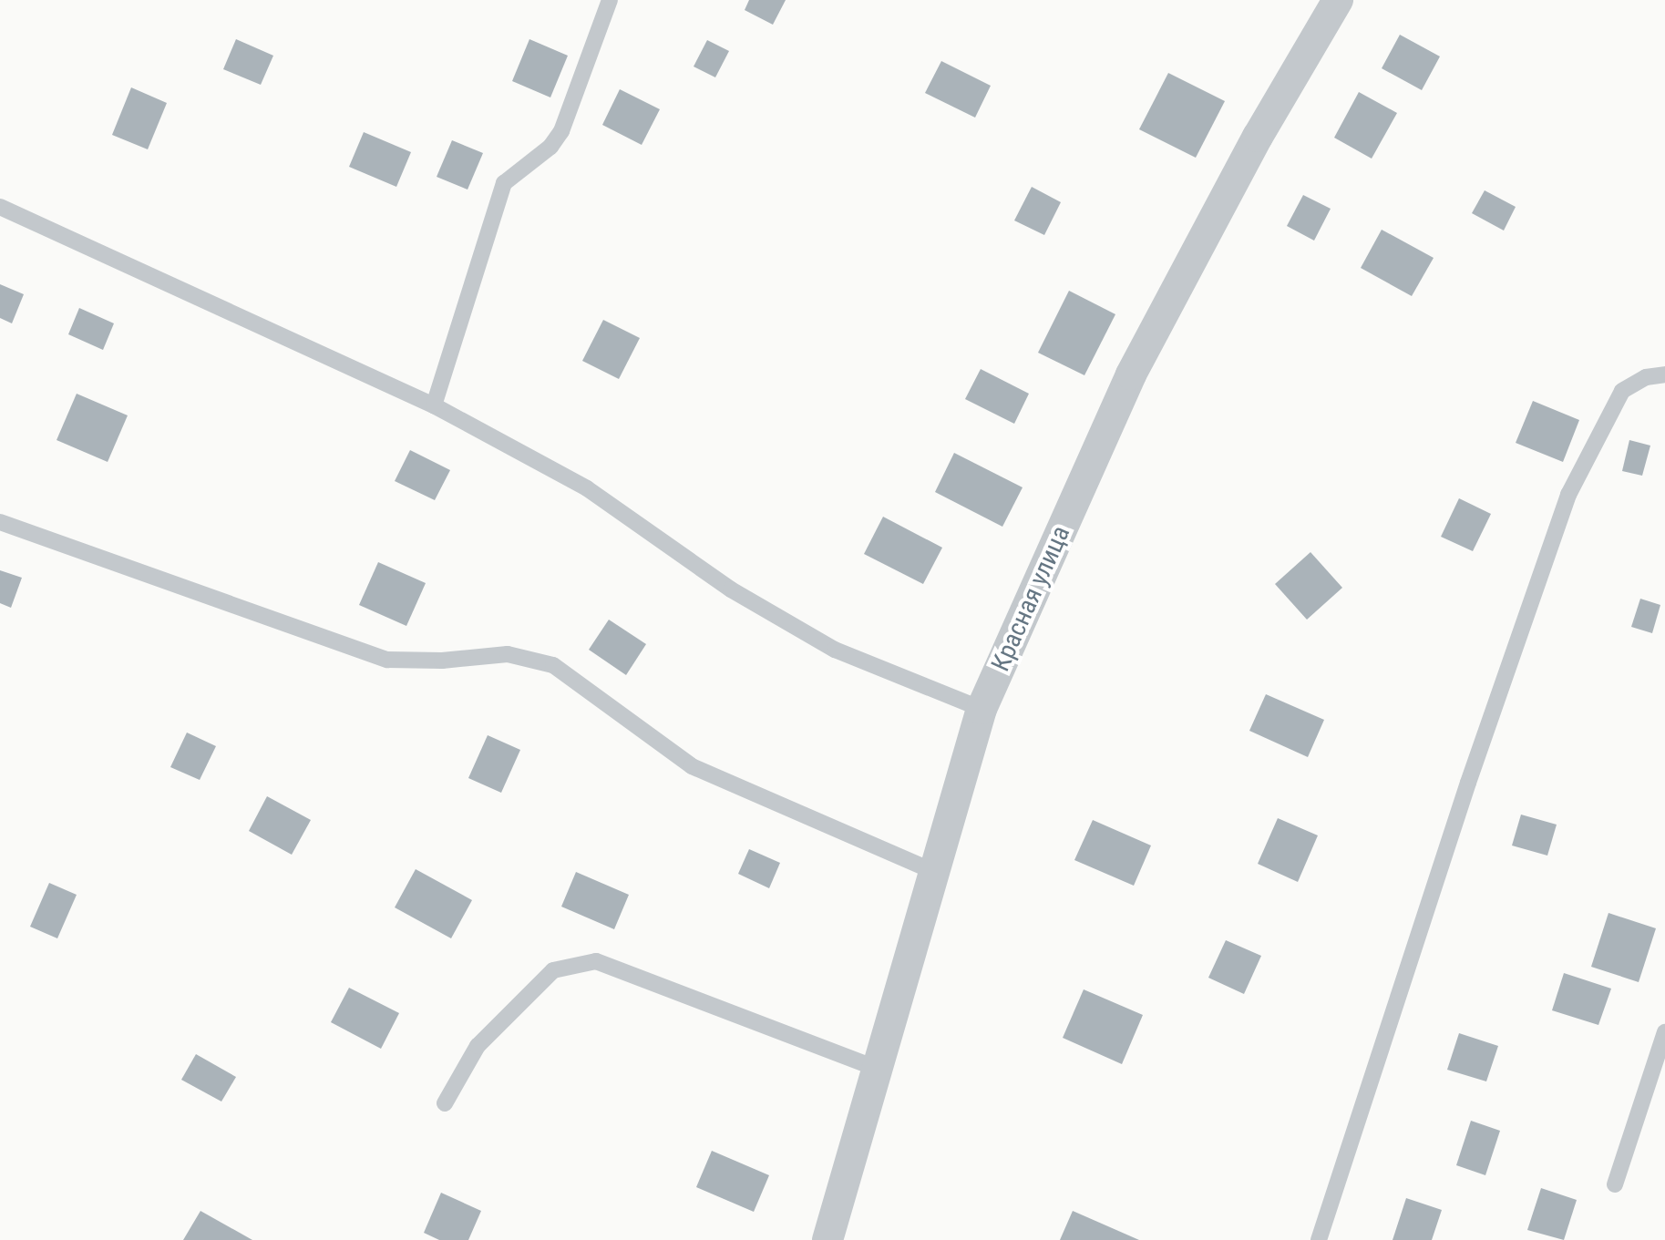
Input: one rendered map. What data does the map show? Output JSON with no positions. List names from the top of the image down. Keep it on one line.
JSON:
{"streets":{"street":["Красная улица"]}}
